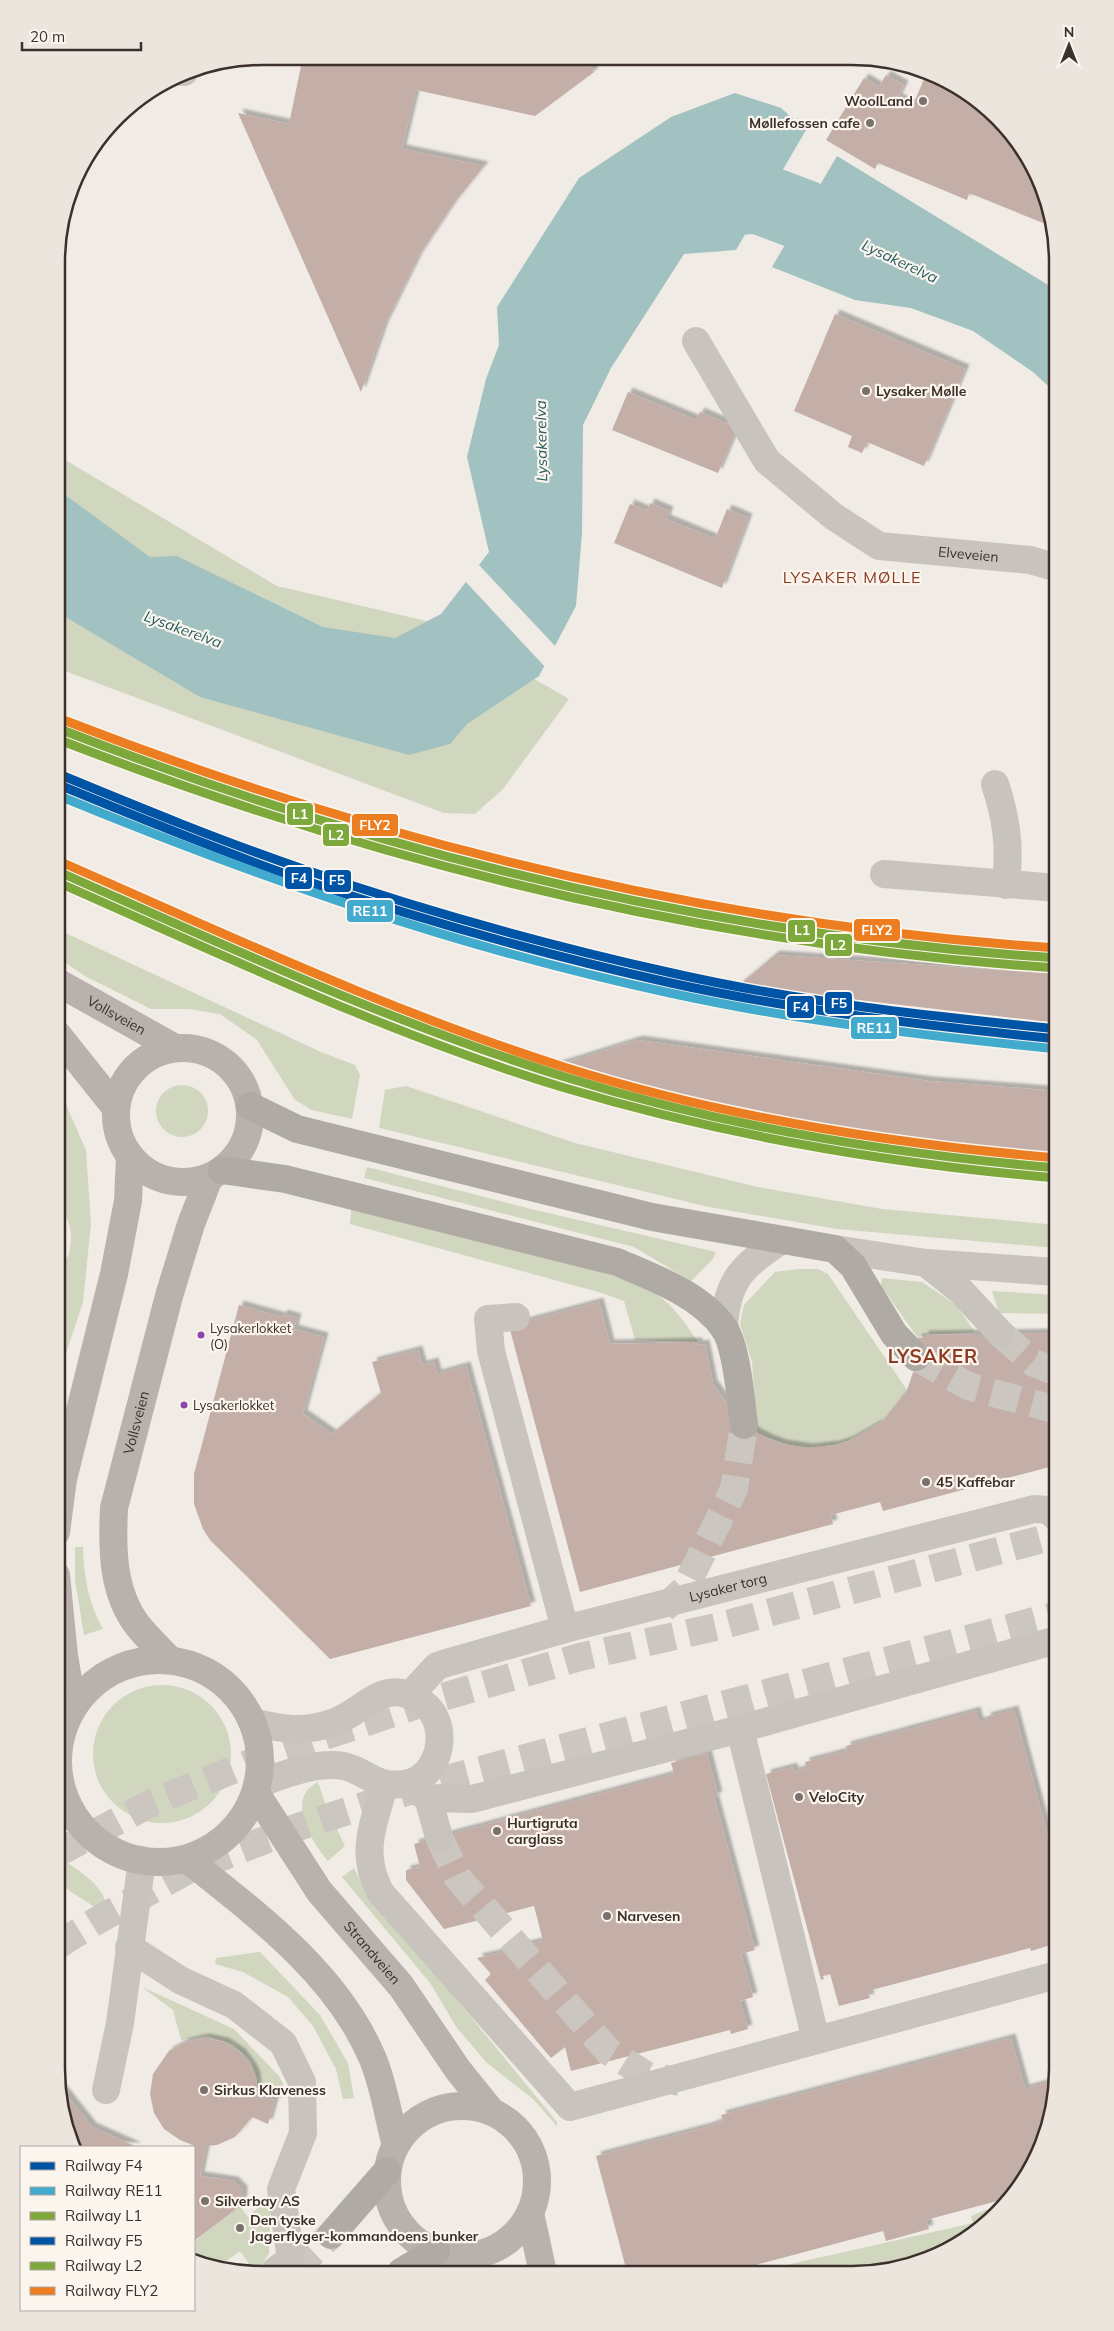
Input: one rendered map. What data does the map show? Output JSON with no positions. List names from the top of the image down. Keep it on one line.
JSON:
{"streets":{"main road":["Vollsveien","Strandveien"],"lane":["Elveveien","Lysaker torg"]},"districts":["LYSAKER MØLLE","LYSAKER"],"water":["Lysakerelva"],"places":["WoolLand","Møllefossen cafe","Lysaker Mølle","Lysakerlokket (O)","Lysakerlokket","45 Kaffebar","VeloCity","Hurtigruta carglass","Narvesen","Sirkus Klaveness","Silverbay AS","Den tyske Jagerflyger-kommandoens bunker"],"lines":["rail line FLY2","rail line L1","rail line L2","rail line F5","rail line F4","rail line RE11"],"legend":["Railway F4","Railway RE11","Railway L1","Railway F5","Railway L2","Railway FLY2"],"scale_bar":"20 m","north":"top"}
